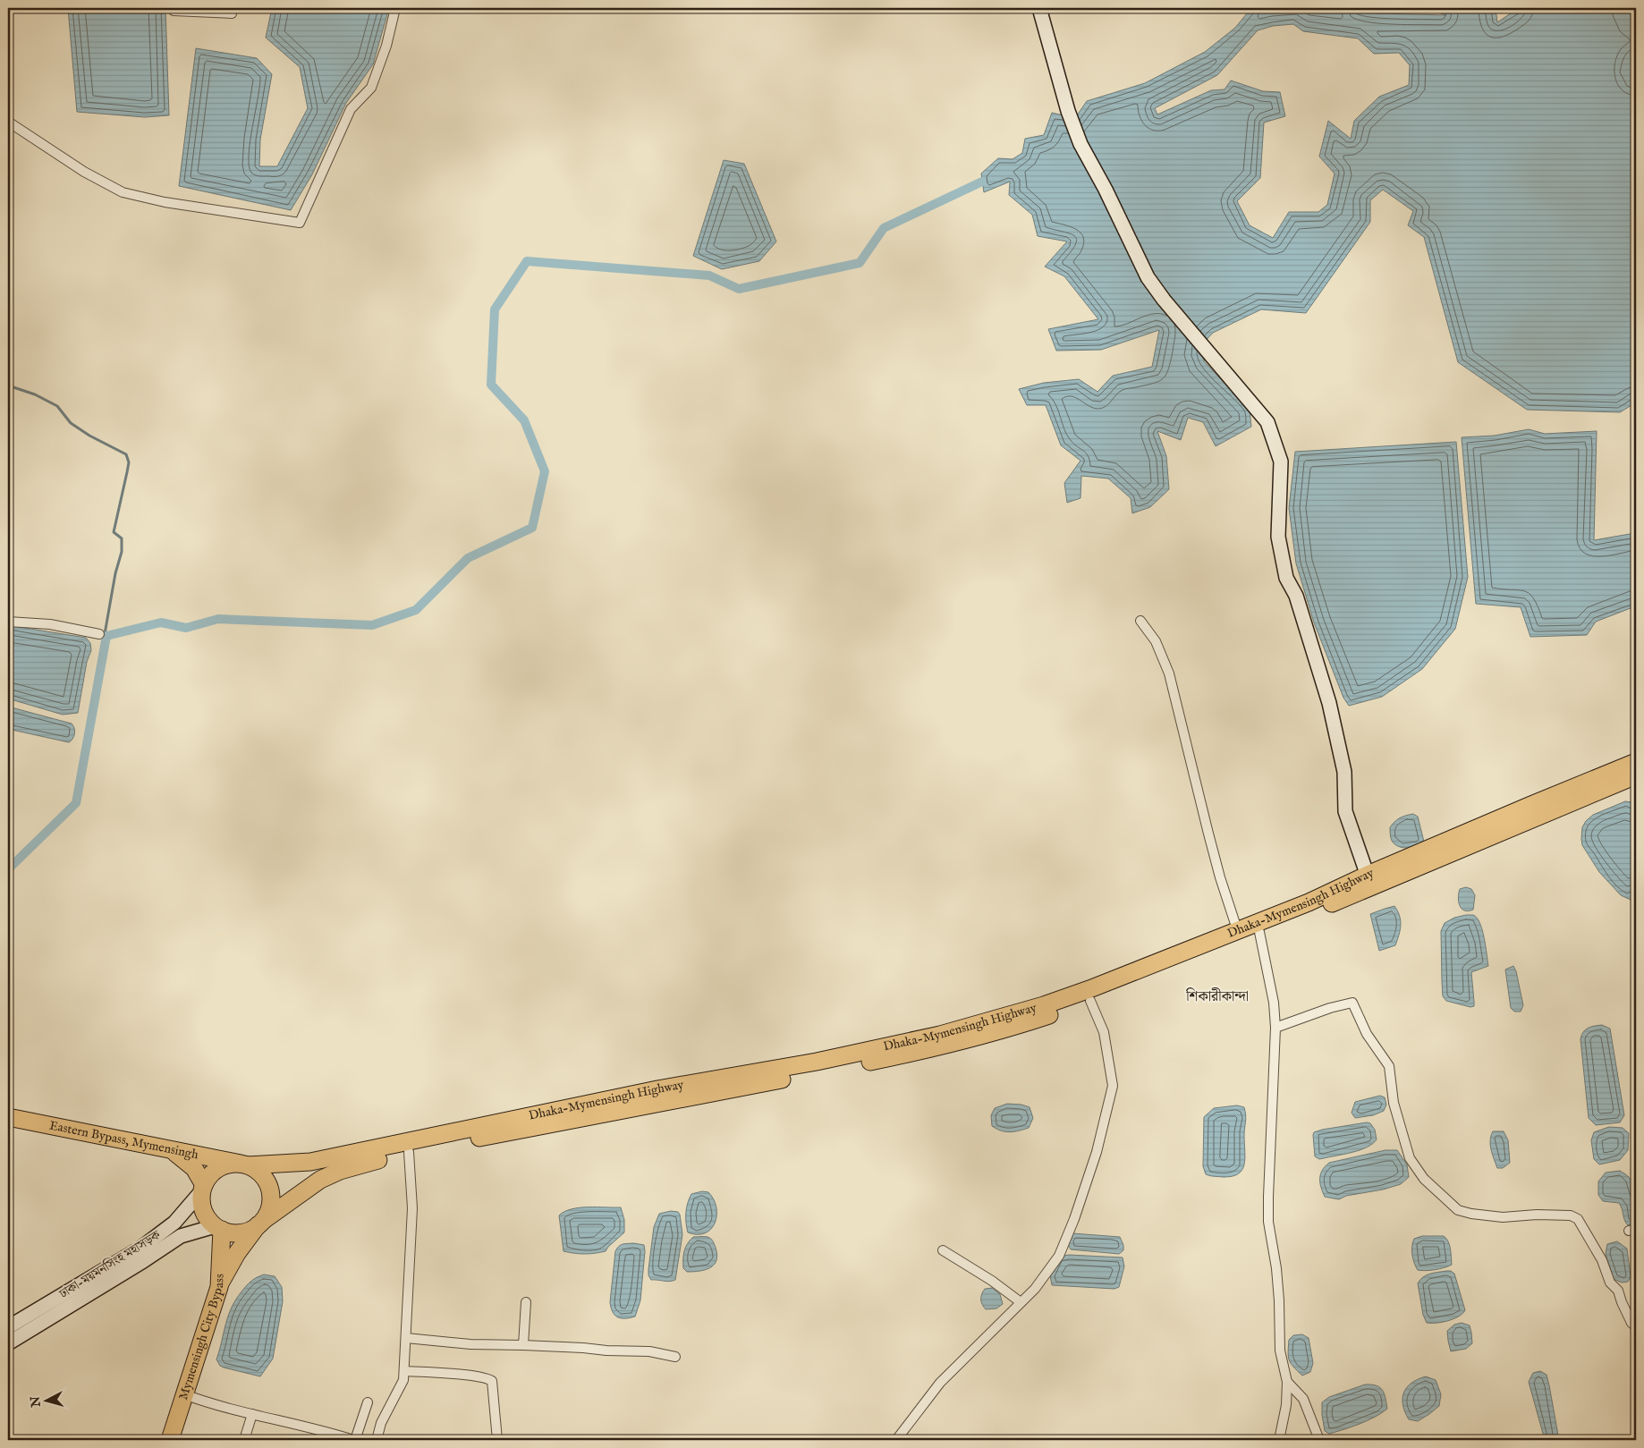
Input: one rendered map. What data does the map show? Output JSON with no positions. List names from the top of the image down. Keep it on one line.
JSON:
{"streets":{"highway":["Dhaka-Mymensingh Highway","Eastern Bypass, Mymensingh","Mymensingh City Bypass"],"street":["ঢাকা-ময়মনসিংহ মহাসড়ক"]},"crossings":[["Dhaka-Mymensingh Highway","Eastern Bypass, Mymensingh"],["Dhaka-Mymensingh Highway","ঢাকা-ময়মনসিংহ মহাসড়ক"],["Dhaka-Mymensingh Highway","Mymensingh City Bypass"],["Eastern Bypass, Mymensingh","ঢাকা-ময়মনসিংহ মহাসড়ক"],["Eastern Bypass, Mymensingh","Mymensingh City Bypass"],["ঢাকা-ময়মনসিংহ মহাসড়ক","Mymensingh City Bypass"]],"districts":["শিকারীকান্দা"],"north":"left"}
